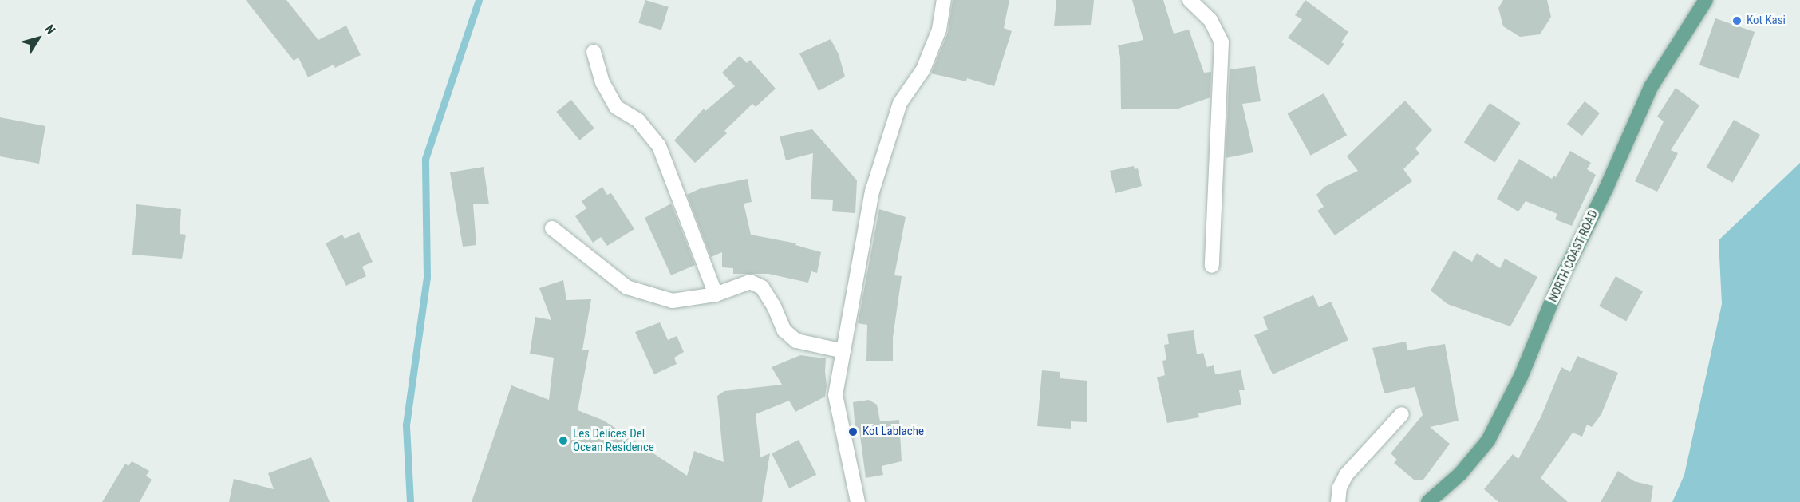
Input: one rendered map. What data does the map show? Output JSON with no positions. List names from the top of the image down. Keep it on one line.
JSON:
{"streets":{"main road":["NORTH COAST ROAD"]},"places":["Kot Kasi","Kot Lablache","Les Delices Del Ocean Residence"],"north":"top right"}
